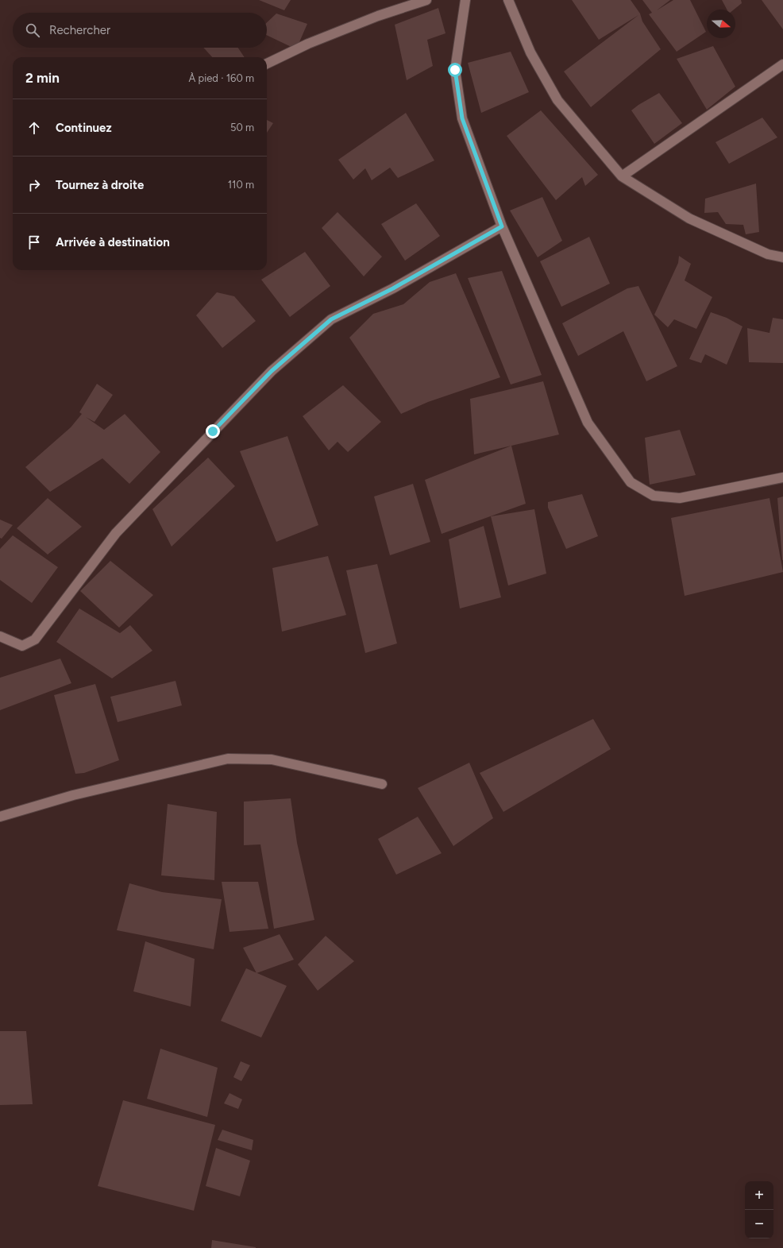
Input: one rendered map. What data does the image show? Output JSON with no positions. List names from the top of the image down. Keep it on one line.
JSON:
{"north":"right","page":{"search":"Rechercher","heading":["2 min","À pied · 160 m"],"list":[["Continuez","50 m"],["Tournez à droite","110 m"],"Arrivée à destination"],"map_buttons":["+","−"]}}
